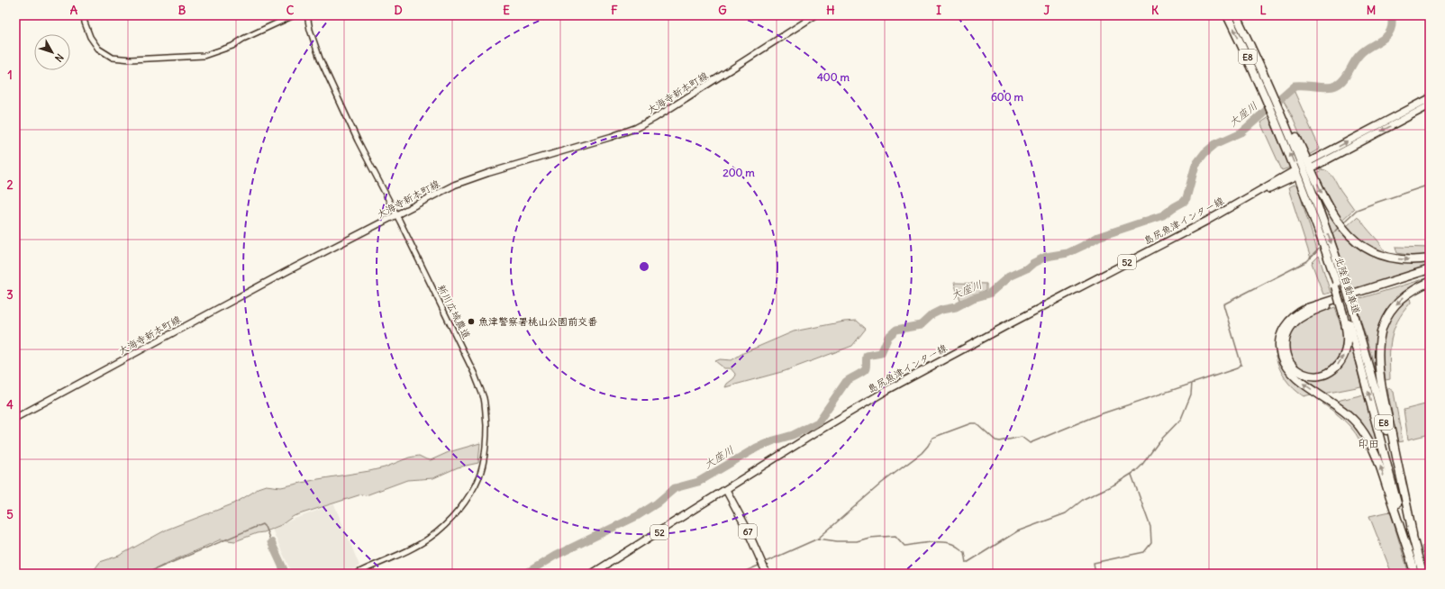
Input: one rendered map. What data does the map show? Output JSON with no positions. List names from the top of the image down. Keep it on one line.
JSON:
{"streets":{"highway":["E8","北陸自動車道"],"main road":["大海寺新本町線","島尻魚津インター線","52","67"],"street":["新川広域農道"]},"crossings":[["大海寺新本町線","新川広域農道"],["島尻魚津インター線","67"]],"districts":["印田"],"water":["大座川"],"places":["魚津警察署桃山公園前交番"],"north":"bottom right","grid":{"columns":["A","B","C","D","E","F","G","H","I","J","K","L","M"],"rows":["1","2","3","4","5"]},"rings":["400 m","600 m","200 m"]}
